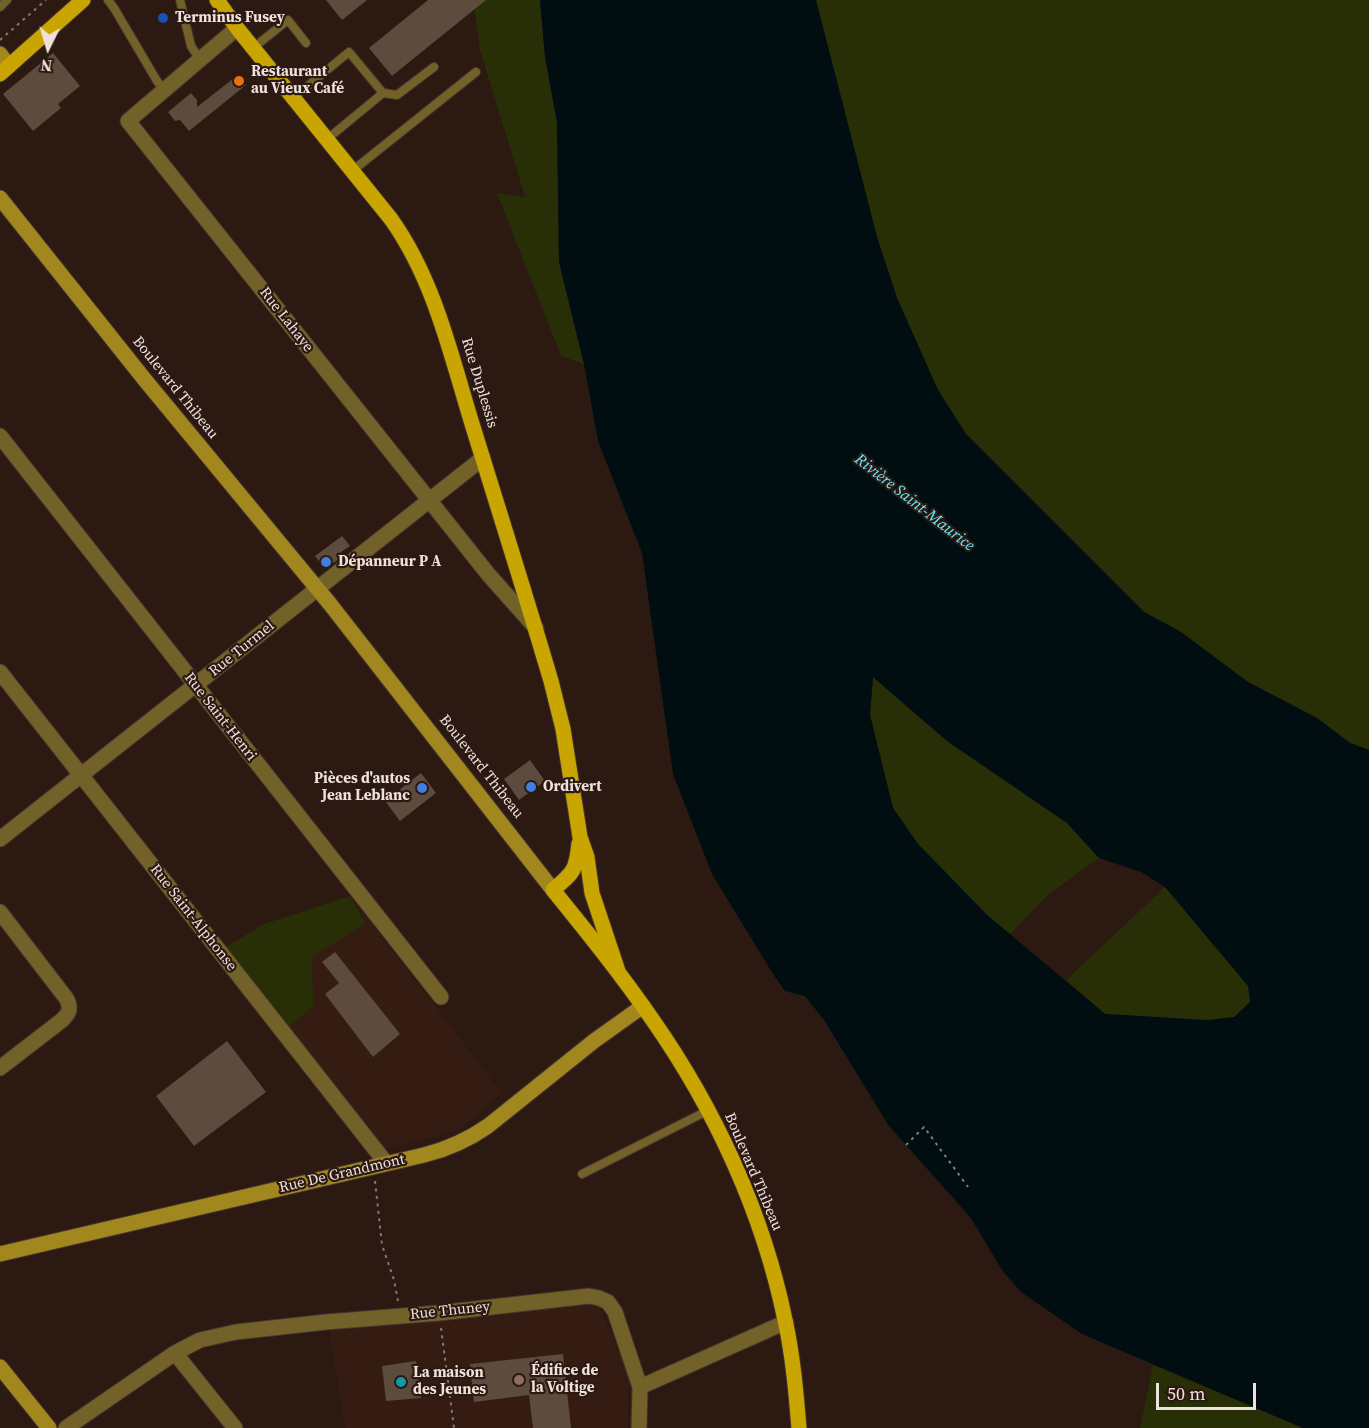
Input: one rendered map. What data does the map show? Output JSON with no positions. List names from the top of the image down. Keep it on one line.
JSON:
{"streets":{"main road":["Rue Duplessis","Boulevard Thibeau"],"street":["Rue Lahaye","Rue Turmel","Rue Saint-Henri","Rue Saint-Alphonse","Rue De Grandmont","Rue Thuney"]},"crossings":[["Rue Lahaye","Rue Duplessis"],["Rue Lahaye","Rue Turmel"],["Rue Duplessis","Boulevard Thibeau"],["Rue Duplessis","Rue Turmel"],["Boulevard Thibeau","Rue Turmel"],["Boulevard Thibeau","Rue De Grandmont"],["Rue Turmel","Rue Saint-Henri"],["Rue Turmel","Rue Saint-Alphonse"],["Rue Saint-Alphonse","Rue De Grandmont"]],"water":["Rivière Saint-Maurice"],"places":["Terminus Fusey","Restaurant au Vieux Café","Dépanneur P A","Ordivert","Pièces d'autos Jean Leblanc","Édifice de la Voltige","La maison des Jeunes"],"scale_bar":"50 m","north":"bottom"}
